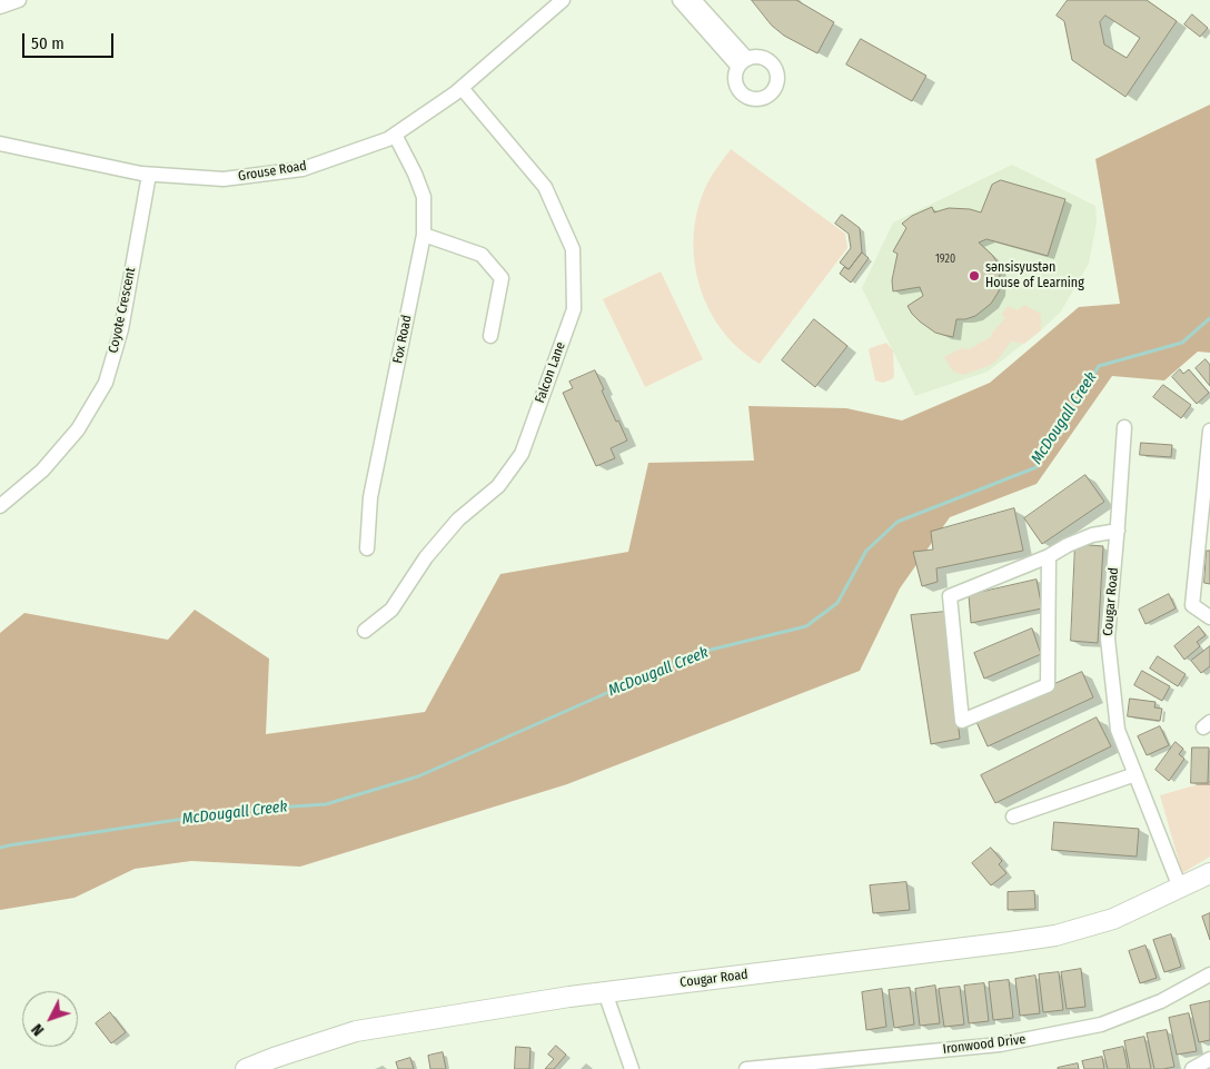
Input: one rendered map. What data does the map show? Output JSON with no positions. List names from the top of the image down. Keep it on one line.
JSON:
{"streets":{"street":["Grouse Road","Coyote Crescent","Fox Road","Falcon Lane","Cougar Road","Ironwood Drive"]},"crossings":[["Grouse Road","Coyote Crescent"],["Grouse Road","Fox Road"],["Grouse Road","Falcon Lane"]],"water":["McDougall Creek"],"places":["sənsisyustən House of Learning"],"house_numbers":["1920"],"scale_bar":"50 m","north":"bottom left"}
